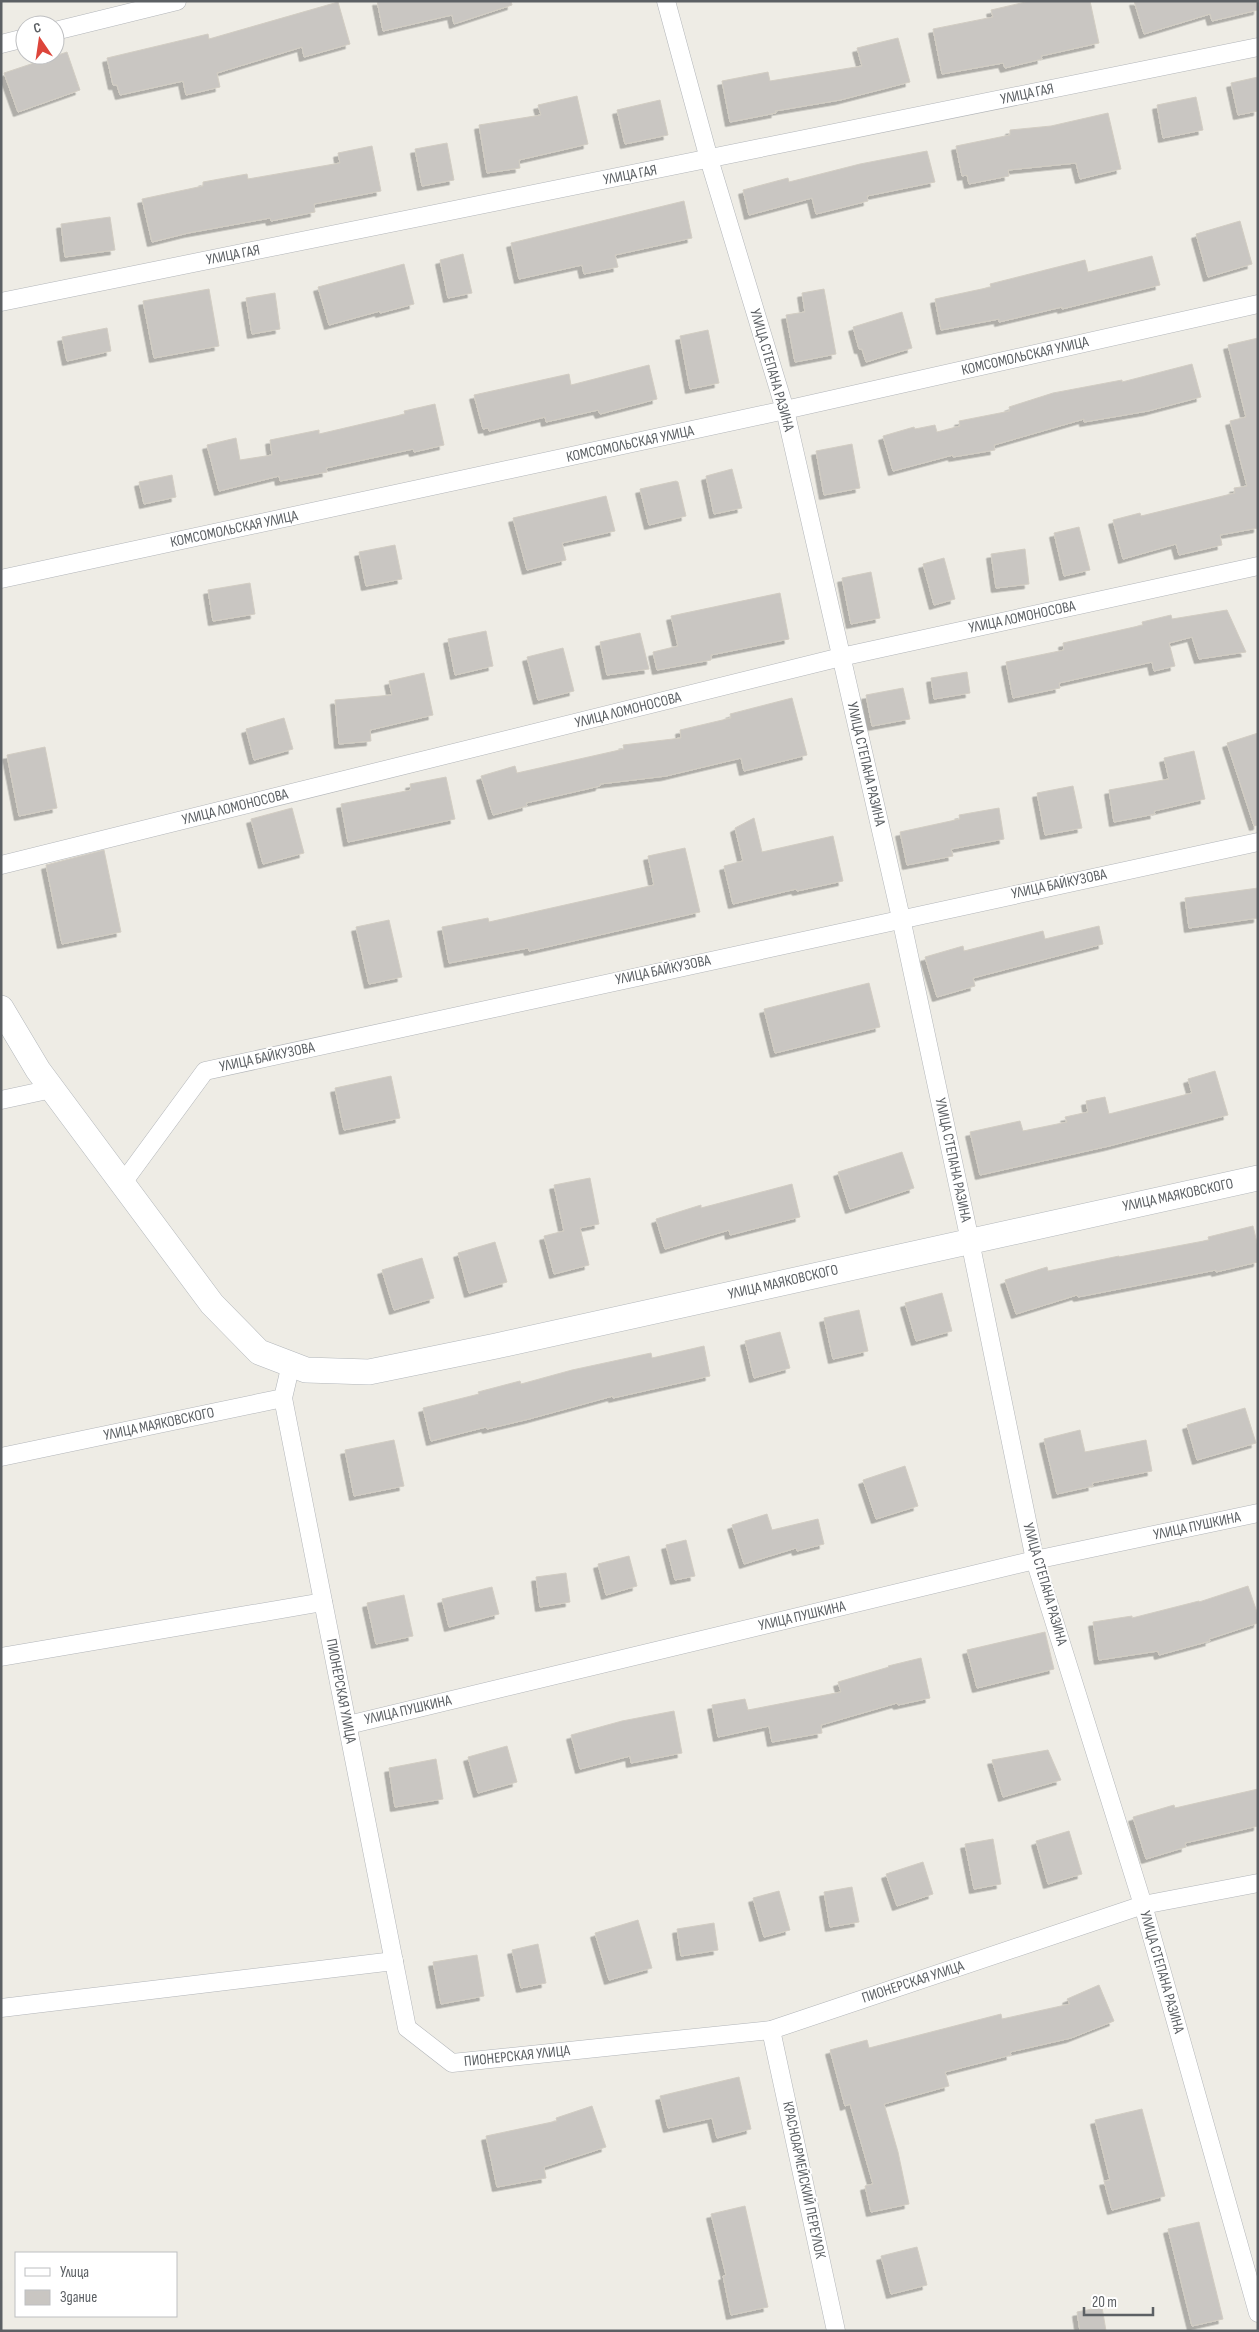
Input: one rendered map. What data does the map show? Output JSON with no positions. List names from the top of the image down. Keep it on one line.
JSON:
{"streets":{"street":["УЛИЦА ГАЯ","КОМСОМОЛЬСКАЯ УЛИЦА","УЛИЦА СТЕПАНА РАЗИНА","УЛИЦА ЛОМОНОСОВА","УЛИЦА БАЙКУЗОВА","УЛИЦА МАЯКОВСКОГО","УЛИЦА ПУШКИНА","ПИОНЕРСКАЯ УЛИЦА","КРАСНОАРМЕЙСКИЙ ПЕРЕУЛОК"]},"crossings":[["УЛИЦА ГАЯ","УЛИЦА СТЕПАНА РАЗИНА"],["КОМСОМОЛЬСКАЯ УЛИЦА","УЛИЦА СТЕПАНА РАЗИНА"],["УЛИЦА СТЕПАНА РАЗИНА","УЛИЦА ЛОМОНОСОВА"],["УЛИЦА СТЕПАНА РАЗИНА","УЛИЦА БАЙКУЗОВА"],["УЛИЦА СТЕПАНА РАЗИНА","УЛИЦА МАЯКОВСКОГО"],["УЛИЦА СТЕПАНА РАЗИНА","УЛИЦА ПУШКИНА"],["УЛИЦА СТЕПАНА РАЗИНА","ПИОНЕРСКАЯ УЛИЦА"],["УЛИЦА БАЙКУЗОВА","УЛИЦА МАЯКОВСКОГО"],["УЛИЦА МАЯКОВСКОГО","ПИОНЕРСКАЯ УЛИЦА"],["УЛИЦА ПУШКИНА","ПИОНЕРСКАЯ УЛИЦА"],["ПИОНЕРСКАЯ УЛИЦА","КРАСНОАРМЕЙСКИЙ ПЕРЕУЛОК"]],"legend":["Улица","Здание"],"scale_bar":"20 m","north":"top"}
